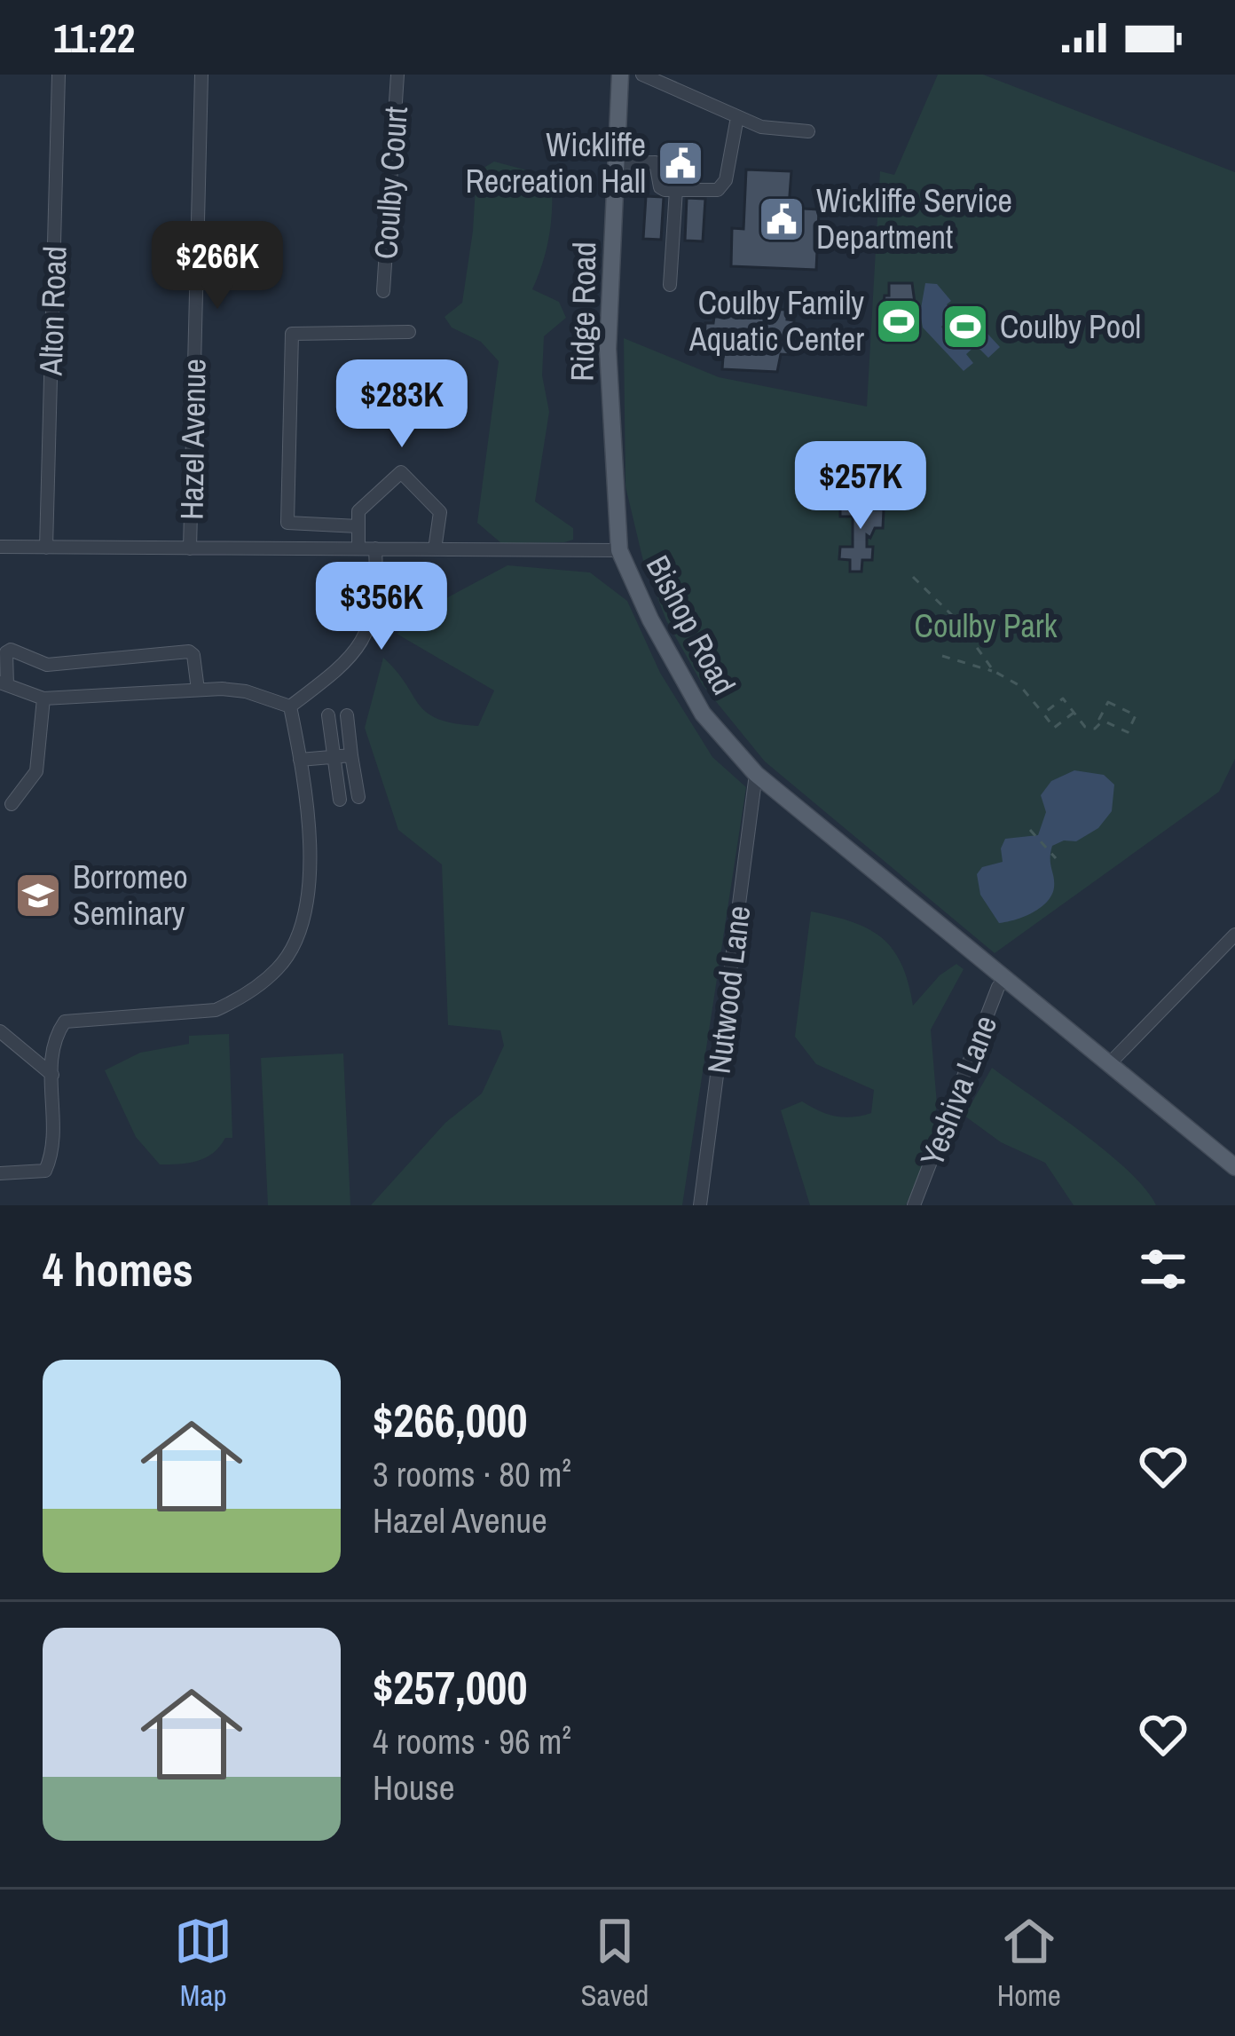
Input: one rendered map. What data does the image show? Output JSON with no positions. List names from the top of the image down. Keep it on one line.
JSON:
{"streets":{"main road":["Ridge Road","Bishop Road"],"street":["Coulby Court","Alton Road","Hazel Avenue","Nutwood Lane","Yeshiva Lane"]},"crossings":[["Alton Road","Bishop Road"],["Ridge Road","Bishop Road"],["Hazel Avenue","Bishop Road"],["Bishop Road","Nutwood Lane"],["Bishop Road","Yeshiva Lane"]],"parks":["Coulby Park"],"places":{"public building":["Wickliffe Recreation Hall","Wickliffe Service Department"],"sports":["Coulby Family Aquatic Center","Coulby Pool"],"school or university":["Borromeo Seminary"]},"page":{"status":"11:22","price":["$266K","$283K","$257K","$356K"],"heading":"4 homes","list":[{"name":"$266,000","note":"3 rooms · 80 m² · Hazel Avenue"},{"name":"$257,000","note":"4 rooms · 96 m² · House"}],"tabs":["Map","Saved","Home"]}}
